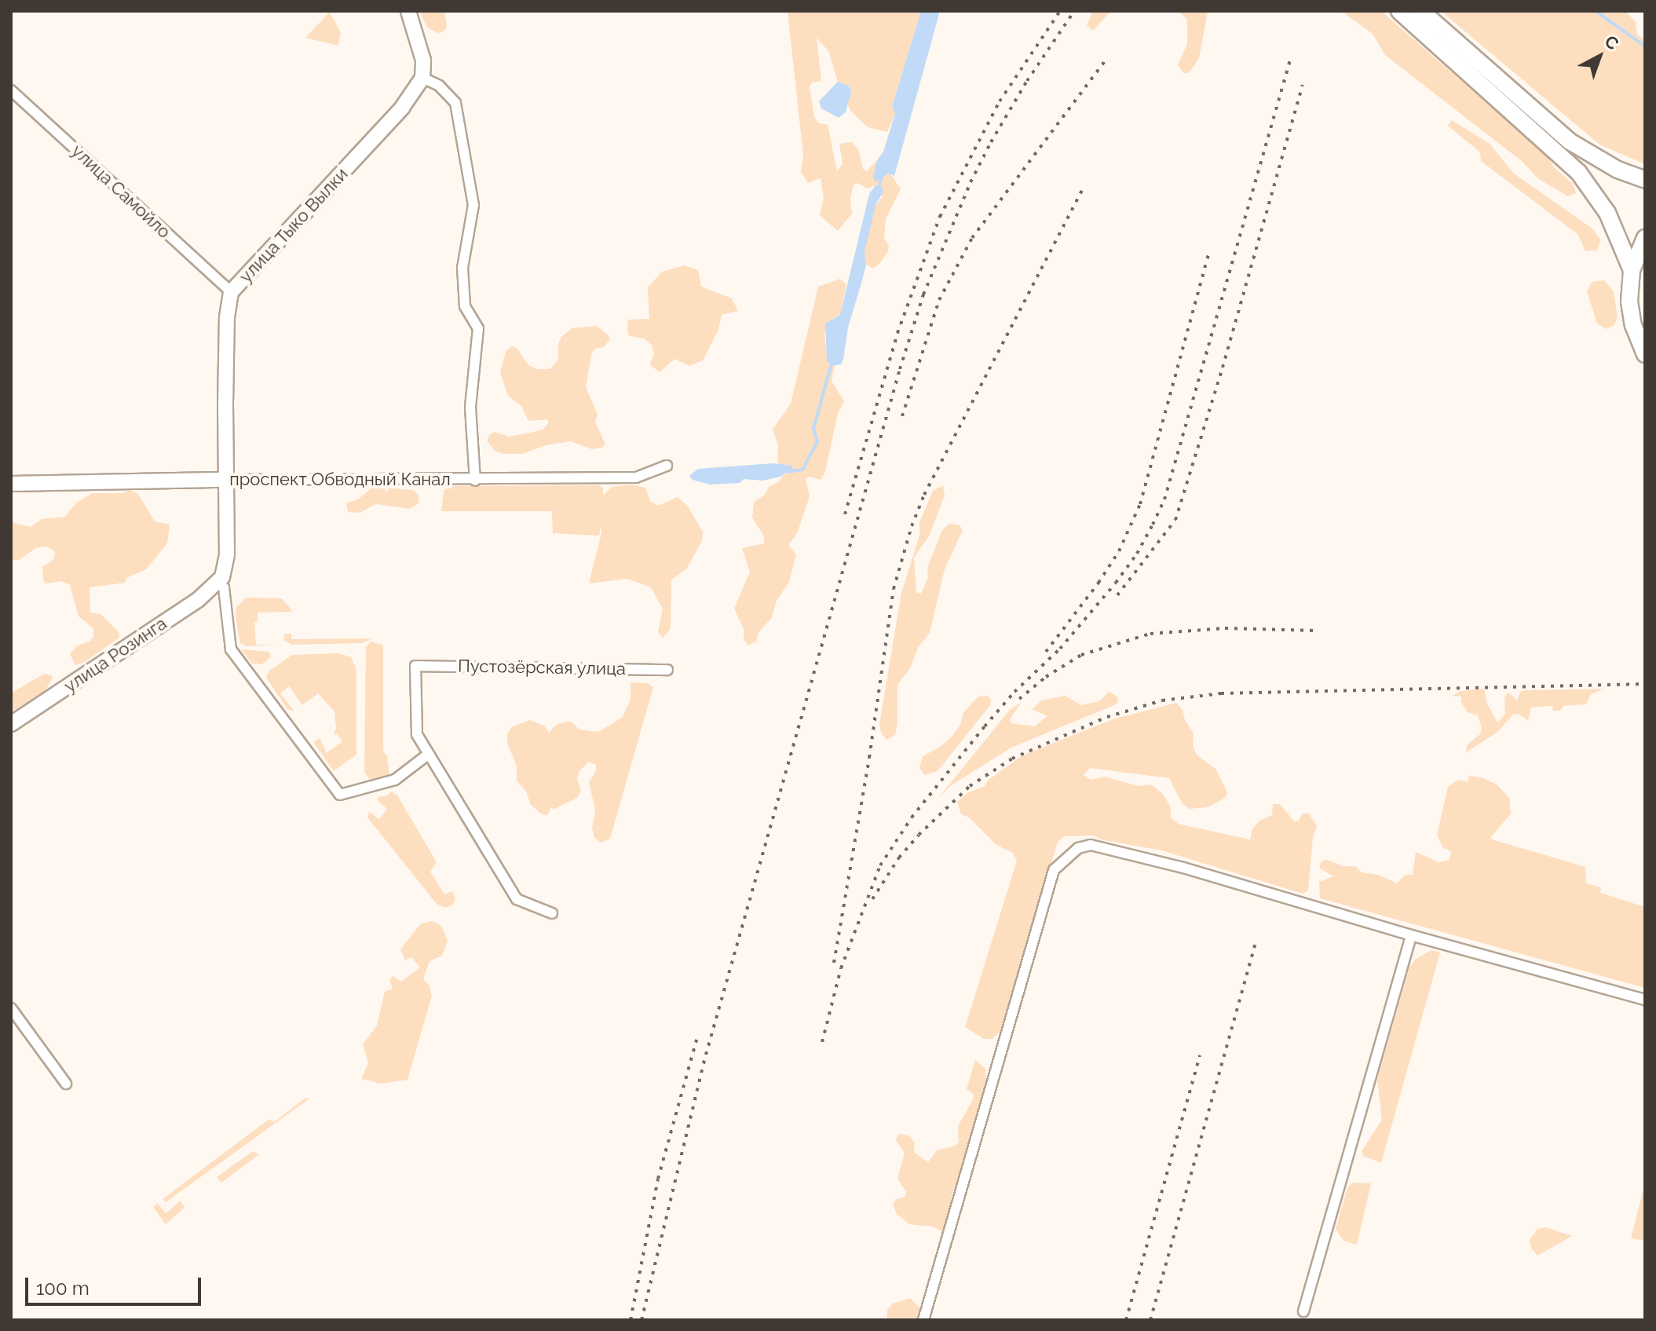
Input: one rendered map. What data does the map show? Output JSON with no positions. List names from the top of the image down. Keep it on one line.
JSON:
{"streets":{"street":["улица Самойло","улица Тыко Вылки","проспект Обводный Канал","улица Розинга","Пустозёрская улица"]},"crossings":[["улица Самойло","улица Тыко Вылки"],["улица Тыко Вылки","проспект Обводный Канал"],["улица Тыко Вылки","улица Розинга"]],"scale_bar":"100 m","north":"top right"}
